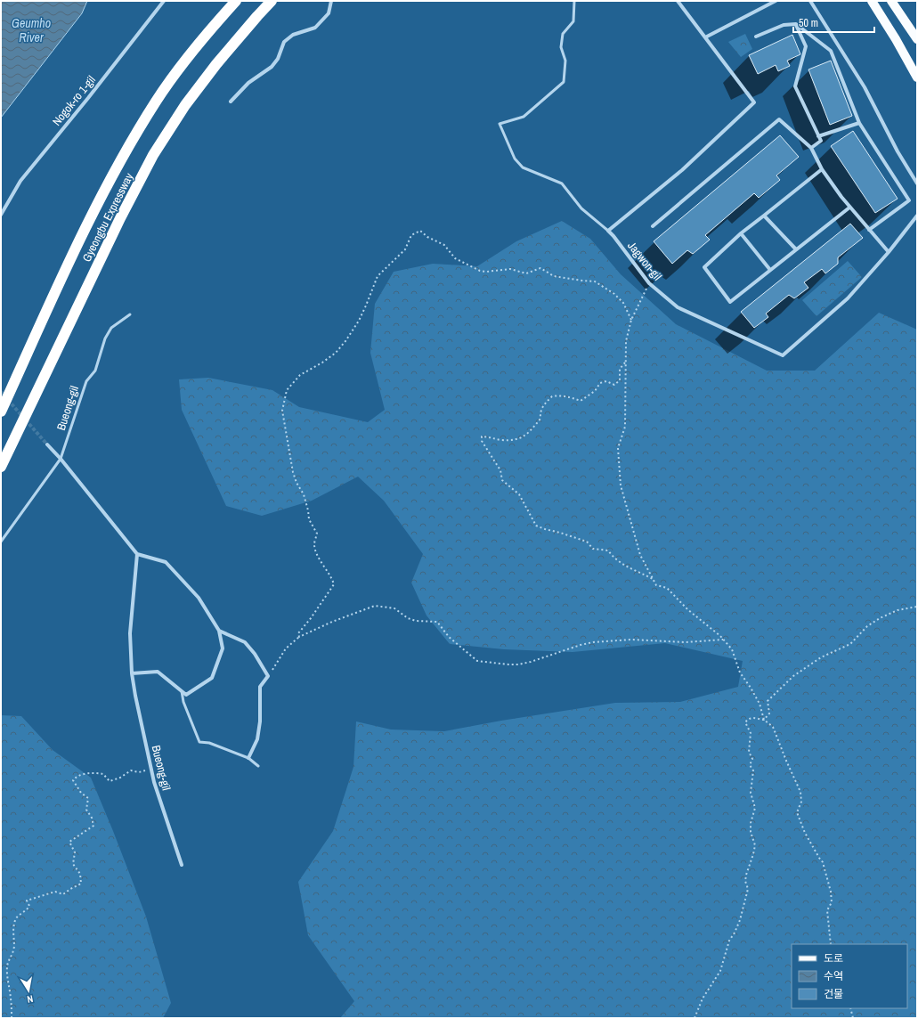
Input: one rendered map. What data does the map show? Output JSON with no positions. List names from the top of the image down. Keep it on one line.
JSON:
{"streets":{"highway":["Gyeongbu Expressway"],"street":["Nogok-ro 1-gil","Jagwon-gil","Bueong-gil"]},"water":["Geumho River"],"legend":["도로","수역","건물"],"scale_bar":"50 m","north":"bottom"}
